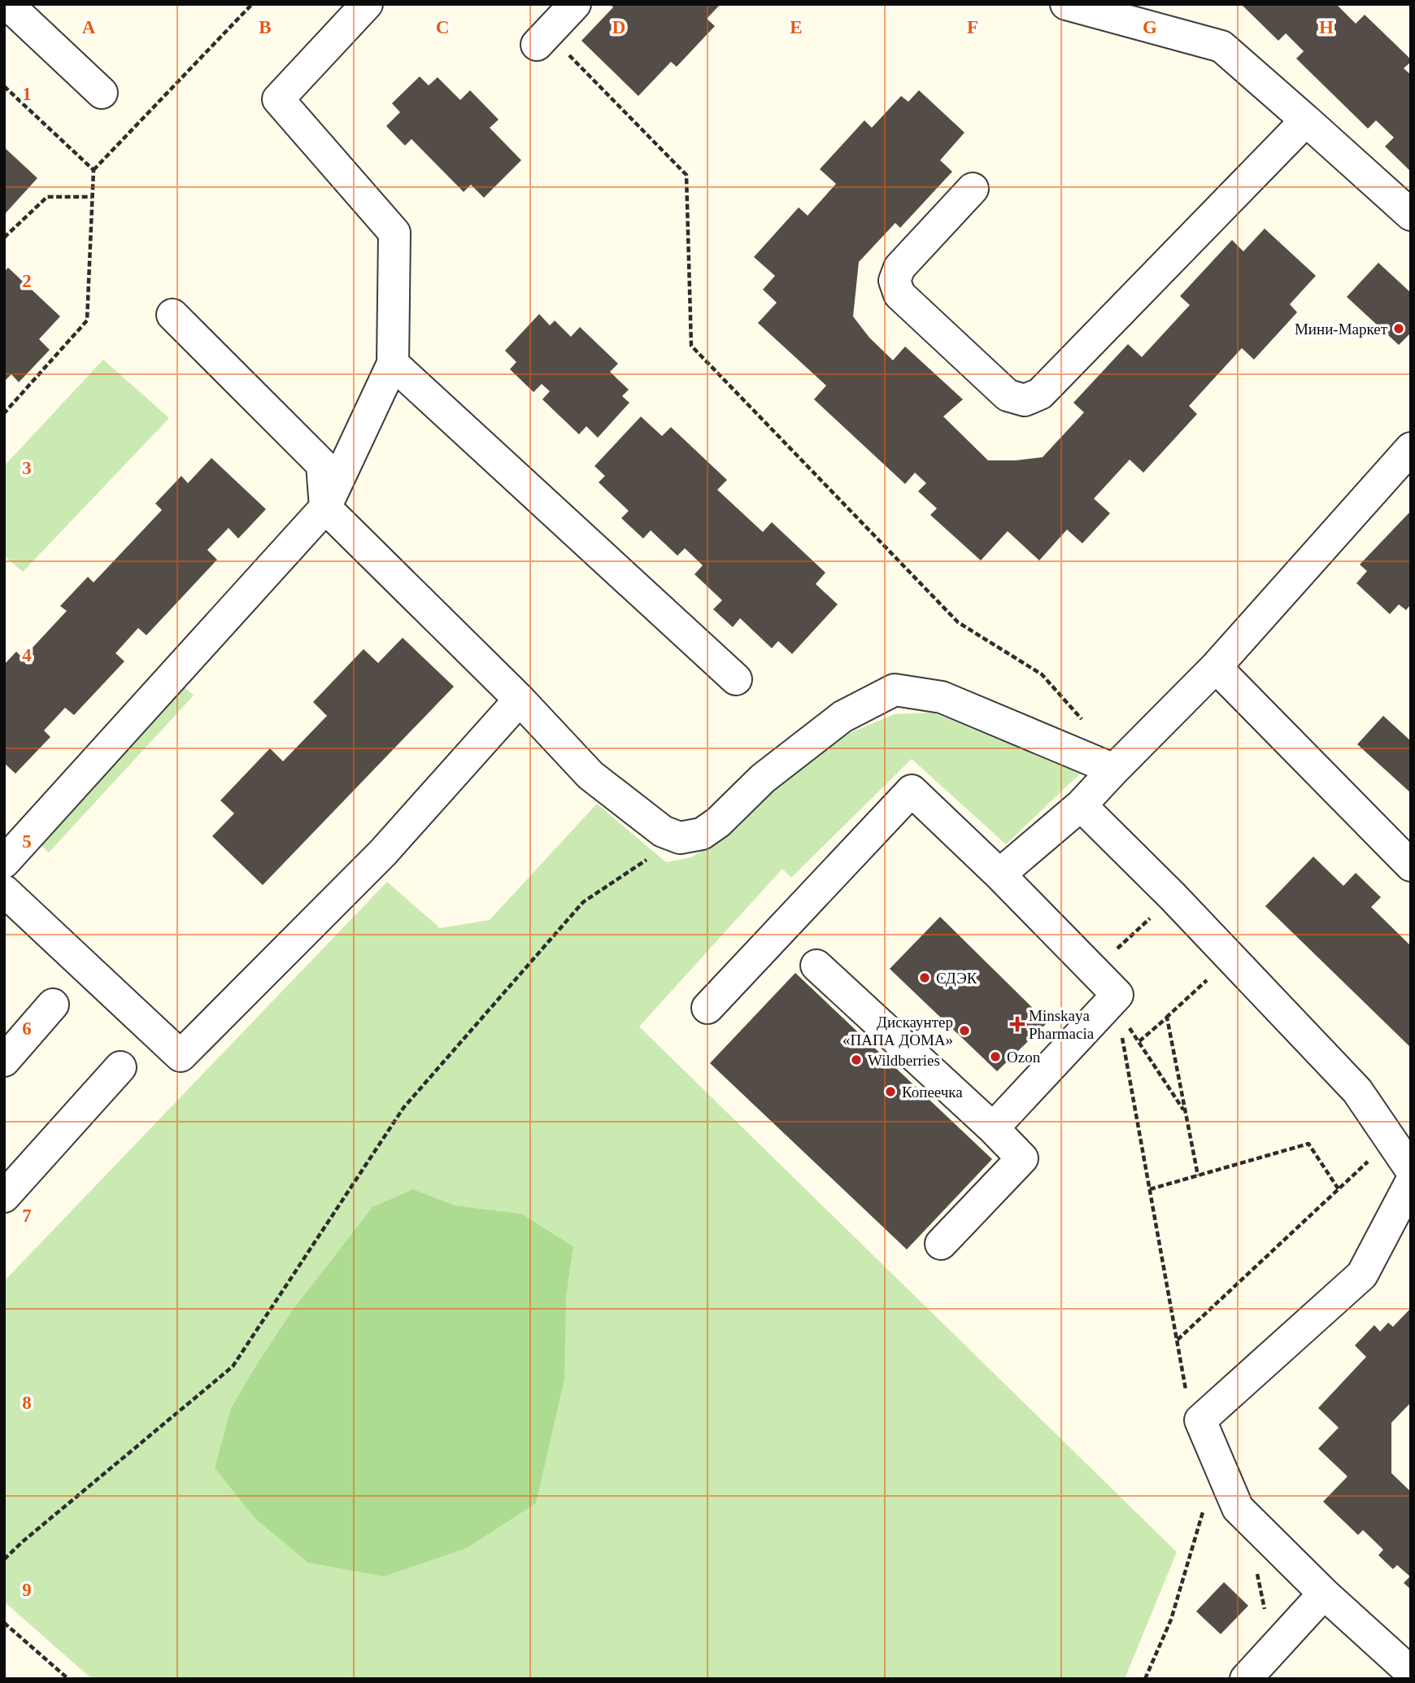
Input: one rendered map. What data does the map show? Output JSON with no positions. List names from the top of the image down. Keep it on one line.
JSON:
{"places":{"other":["Мини-Маркет","СДЭК","Дискаунтер «ПАПА ДОМА»","Ozon","Wildberries","Копеечка"],"health":["Minskaya Pharmacia"]},"grid":{"columns":["A","B","C","D","E","F","G","H"],"rows":["1","2","3","4","5","6","7","8","9"]}}
